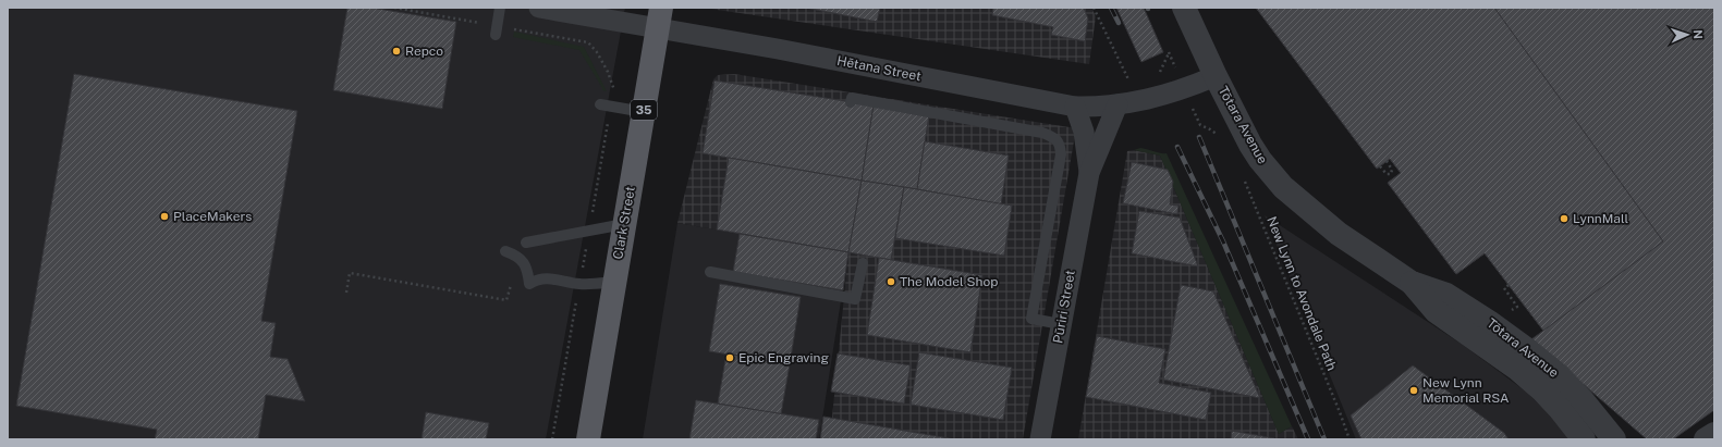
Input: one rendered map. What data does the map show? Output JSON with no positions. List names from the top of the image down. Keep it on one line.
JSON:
{"streets":{"main road":["35","Clark Street"],"street":["Hētana Street","Tōtara Avenue","Pūriri Street"],"path":["New Lynn to Avondale Path"]},"crossings":[["Hētana Street","Tōtara Avenue"],["Hētana Street","Clark Street"],["Hētana Street","Pūriri Street"]],"places":["Repco","PlaceMakers","LynnMall","The Model Shop","Epic Engraving","New Lynn Memorial RSA"],"north":"right"}
